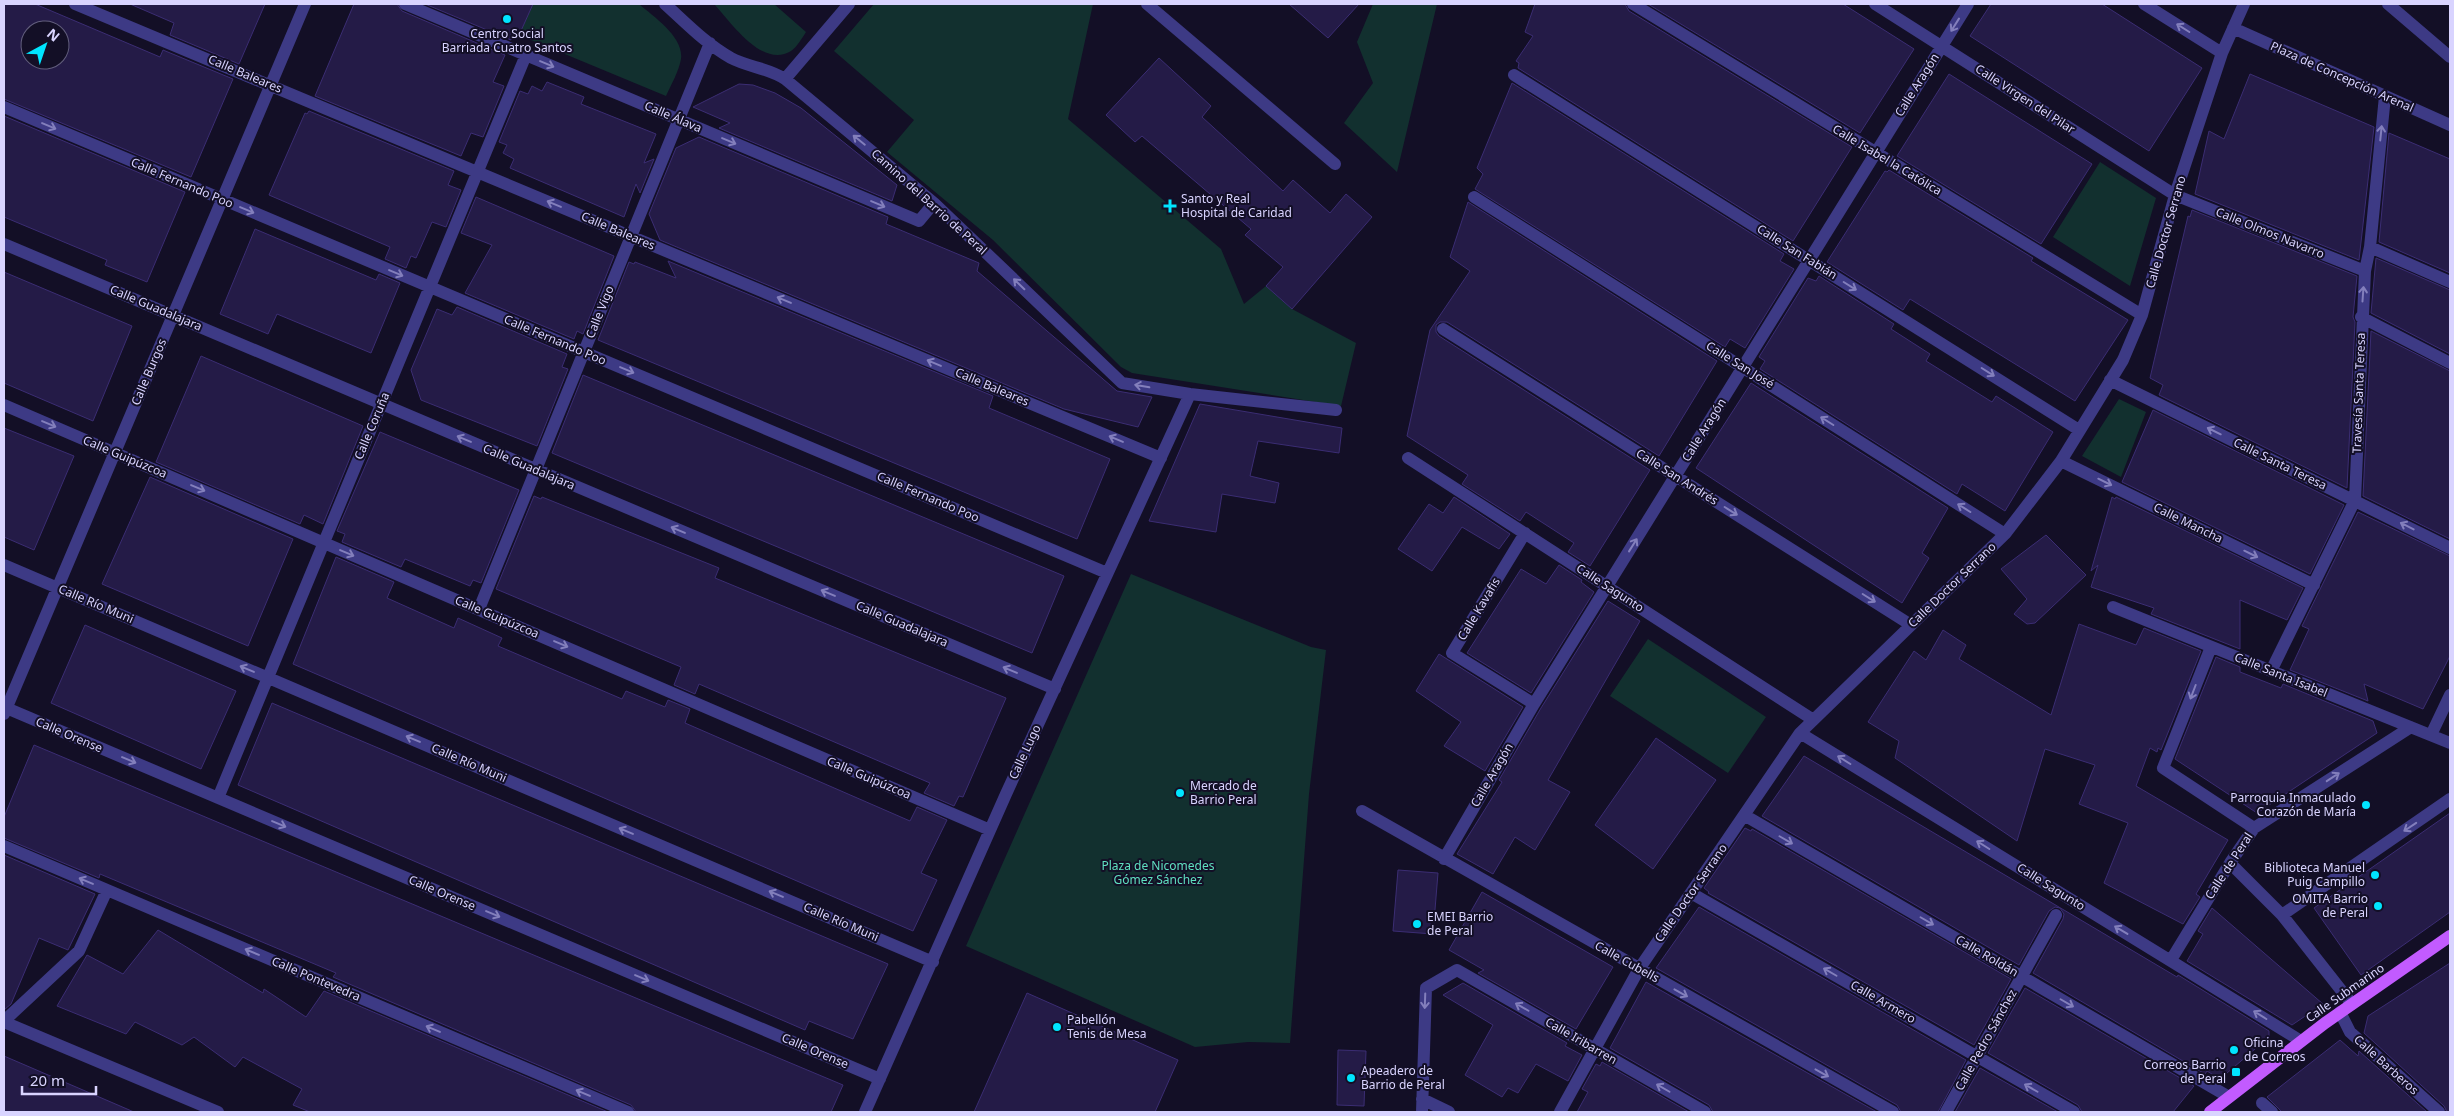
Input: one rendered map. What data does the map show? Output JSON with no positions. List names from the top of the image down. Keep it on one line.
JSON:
{"streets":{"main road":["Calle Submarino"],"street":["Calle Baleares","Plaza de Concepción Arenal","Calle Aragón","Calle Virgen del Pilar","Calle Álava","Calle Isabel la Católica","Calle Fernando Poo","Camino del Barrio de Peral","Calle Doctor Serrano","Calle Olmos Navarro","Calle San Fabián","Calle Guadalajara","Calle Vigo","Calle San José","Calle Burgos","Travesía Santa Teresa","Calle Coruña","Calle Guipúzcoa","Calle Santa Teresa","Calle San Andrés","Calle Mancha","Calle Sagunto","Calle Río Muni","Calle Kavafis","Calle Santa Isabel","Calle Orense","Calle Lugo","Calle de Peral","Calle Roldán","Calle Cubells","Calle Pontevedra","Calle Armero","Calle Pedro Sánchez","Calle Iribarren","Calle Barberos"]},"crossings":[["Calle Baleares","Calle Vigo"],["Calle Baleares","Calle Burgos"],["Calle Baleares","Calle Coruña"],["Calle Baleares","Calle Lugo"],["Plaza de Concepción Arenal","Calle Doctor Serrano"],["Plaza de Concepción Arenal","Travesía Santa Teresa"],["Calle Aragón","Calle Virgen del Pilar"],["Calle Aragón","Calle Isabel la Católica"],["Calle Aragón","Calle San Fabián"],["Calle Aragón","Calle San José"],["Calle Aragón","Calle San Andrés"],["Calle Aragón","Calle Sagunto"],["Calle Aragón","Calle Kavafis"],["Calle Aragón","Calle Cubells"],["Calle Virgen del Pilar","Calle Doctor Serrano"],["Calle Virgen del Pilar","Calle Olmos Navarro"],["Calle Álava","Camino del Barrio de Peral"],["Calle Álava","Calle Vigo"],["Calle Álava","Calle Coruña"],["Calle Isabel la Católica","Calle Doctor Serrano"],["Calle Fernando Poo","Calle Vigo"],["Calle Fernando Poo","Calle Burgos"],["Calle Fernando Poo","Calle Coruña"],["Calle Fernando Poo","Calle Lugo"],["Camino del Barrio de Peral","Calle Vigo"],["Camino del Barrio de Peral","Calle Lugo"],["Calle Doctor Serrano","Calle Olmos Navarro"],["Calle Doctor Serrano","Calle San Fabián"],["Calle Doctor Serrano","Calle San José"],["Calle Doctor Serrano","Calle Santa Teresa"],["Calle Doctor Serrano","Calle San Andrés"],["Calle Doctor Serrano","Calle Mancha"],["Calle Doctor Serrano","Calle Sagunto"],["Calle Doctor Serrano","Calle Roldán"],["Calle Doctor Serrano","Calle Cubells"],["Calle Doctor Serrano","Calle Armero"],["Calle Doctor Serrano","Calle Iribarren"],["Calle Olmos Navarro","Travesía Santa Teresa"],["Calle Guadalajara","Calle Vigo"],["Calle Guadalajara","Calle Burgos"],["Calle Guadalajara","Calle Coruña"],["Calle Guadalajara","Calle Lugo"],["Calle Vigo","Calle Guipúzcoa"],["Calle Burgos","Calle Guipúzcoa"],["Calle Burgos","Calle Río Muni"],["Calle Burgos","Calle Orense"],["Travesía Santa Teresa","Calle Santa Teresa"],["Travesía Santa Teresa","Calle Mancha"],["Travesía Santa Teresa","Calle Santa Isabel"],["Calle Coruña","Calle Guipúzcoa"],["Calle Coruña","Calle Río Muni"],["Calle Coruña","Calle Orense"],["Calle Guipúzcoa","Calle Lugo"],["Calle Sagunto","Calle Kavafis"],["Calle Sagunto","Calle de Peral"],["Calle Sagunto","Calle Submarino"],["Calle Río Muni","Calle Lugo"],["Calle Santa Isabel","Calle de Peral"],["Calle Orense","Calle Lugo"],["Calle Roldán","Calle Submarino"],["Calle Roldán","Calle Pedro Sánchez"],["Calle Submarino","Calle Barberos"],["Calle Armero","Calle Pedro Sánchez"]],"one_way":["Calle Baleares","Calle Álava","Calle Fernando Poo","Camino del Barrio de Peral","Calle San Fabián","Calle Guadalajara","Calle San José","Calle Guipúzcoa","Calle Santa Teresa","Calle San Andrés","Calle Mancha","Calle Sagunto","Calle Río Muni","Calle Orense","Calle Roldán","Calle Cubells","Calle Pontevedra","Calle Armero"],"parks":["Plaza de Nicomedes Gómez Sánchez"],"places":{"other":["Centro Social Barriada Cuatro Santos","Mercado de Barrio Peral","Parroquia Inmaculado Corazón de María","Biblioteca Manuel Puig Campillo","OMITA Barrio de Peral","EMEI Barrio de Peral","Pabellón Tenis de Mesa","Oficina de Correos","Apeadero de Barrio de Peral"],"health":["Santo y Real Hospital de Caridad"],"transit":["Correos Barrio de Peral"]},"scale_bar":"20 m","north":"top right"}
